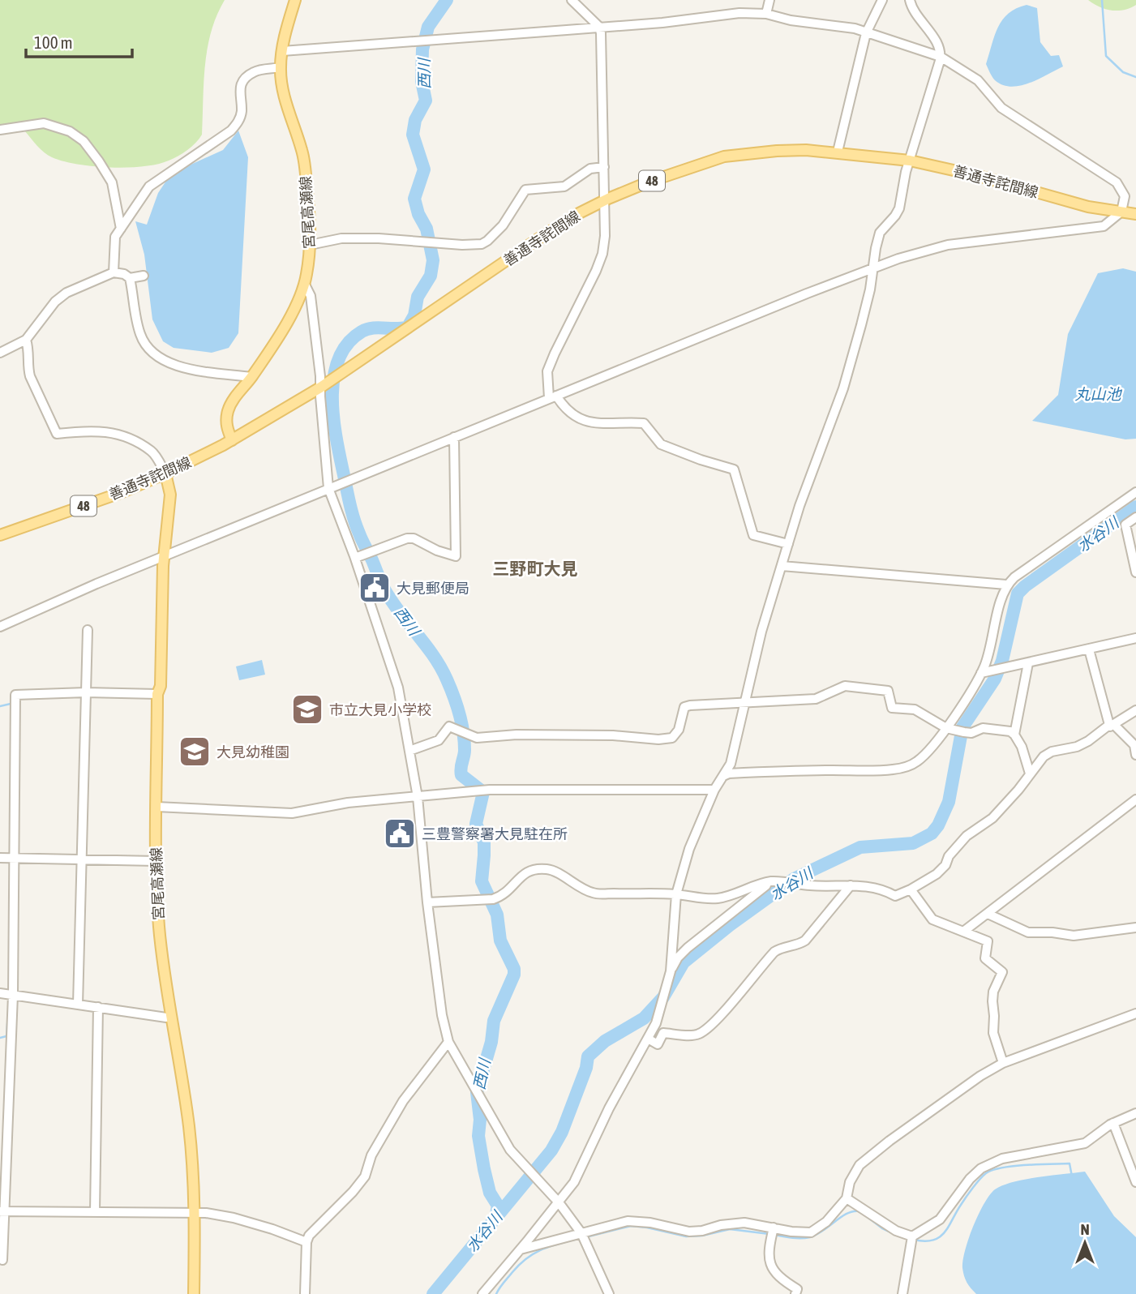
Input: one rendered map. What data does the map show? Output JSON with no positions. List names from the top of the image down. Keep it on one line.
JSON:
{"streets":{"main road":["48","善通寺詫間線","宮尾高瀬線"]},"crossings":[["善通寺詫間線","宮尾高瀬線"]],"districts":["三野町大見"],"water":["西川","丸山池","水谷川"],"places":{"public building":["大見郵便局","三豊警察署大見駐在所"],"school or university":["市立大見小学校","大見幼稚園"]},"scale_bar":"100 m","north":"top"}
